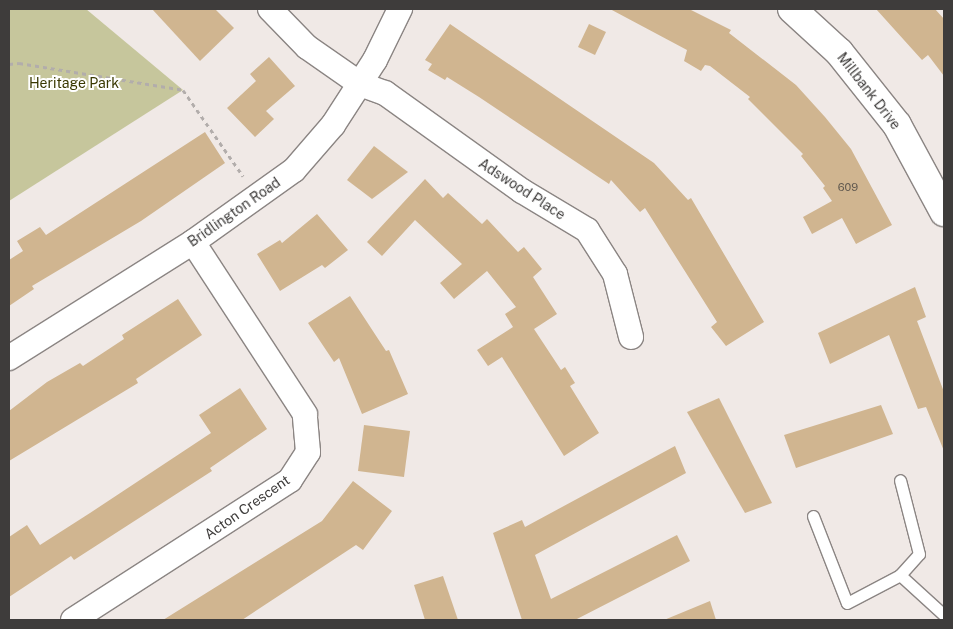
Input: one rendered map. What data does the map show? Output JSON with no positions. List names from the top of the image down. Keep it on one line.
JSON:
{"streets":{"street":["Millbank Drive","Adswood Place","Bridlington Road","Acton Crescent"]},"crossings":[["Adswood Place","Bridlington Road"],["Bridlington Road","Acton Crescent"]],"parks":["Heritage Park"],"house_numbers":["609"]}
